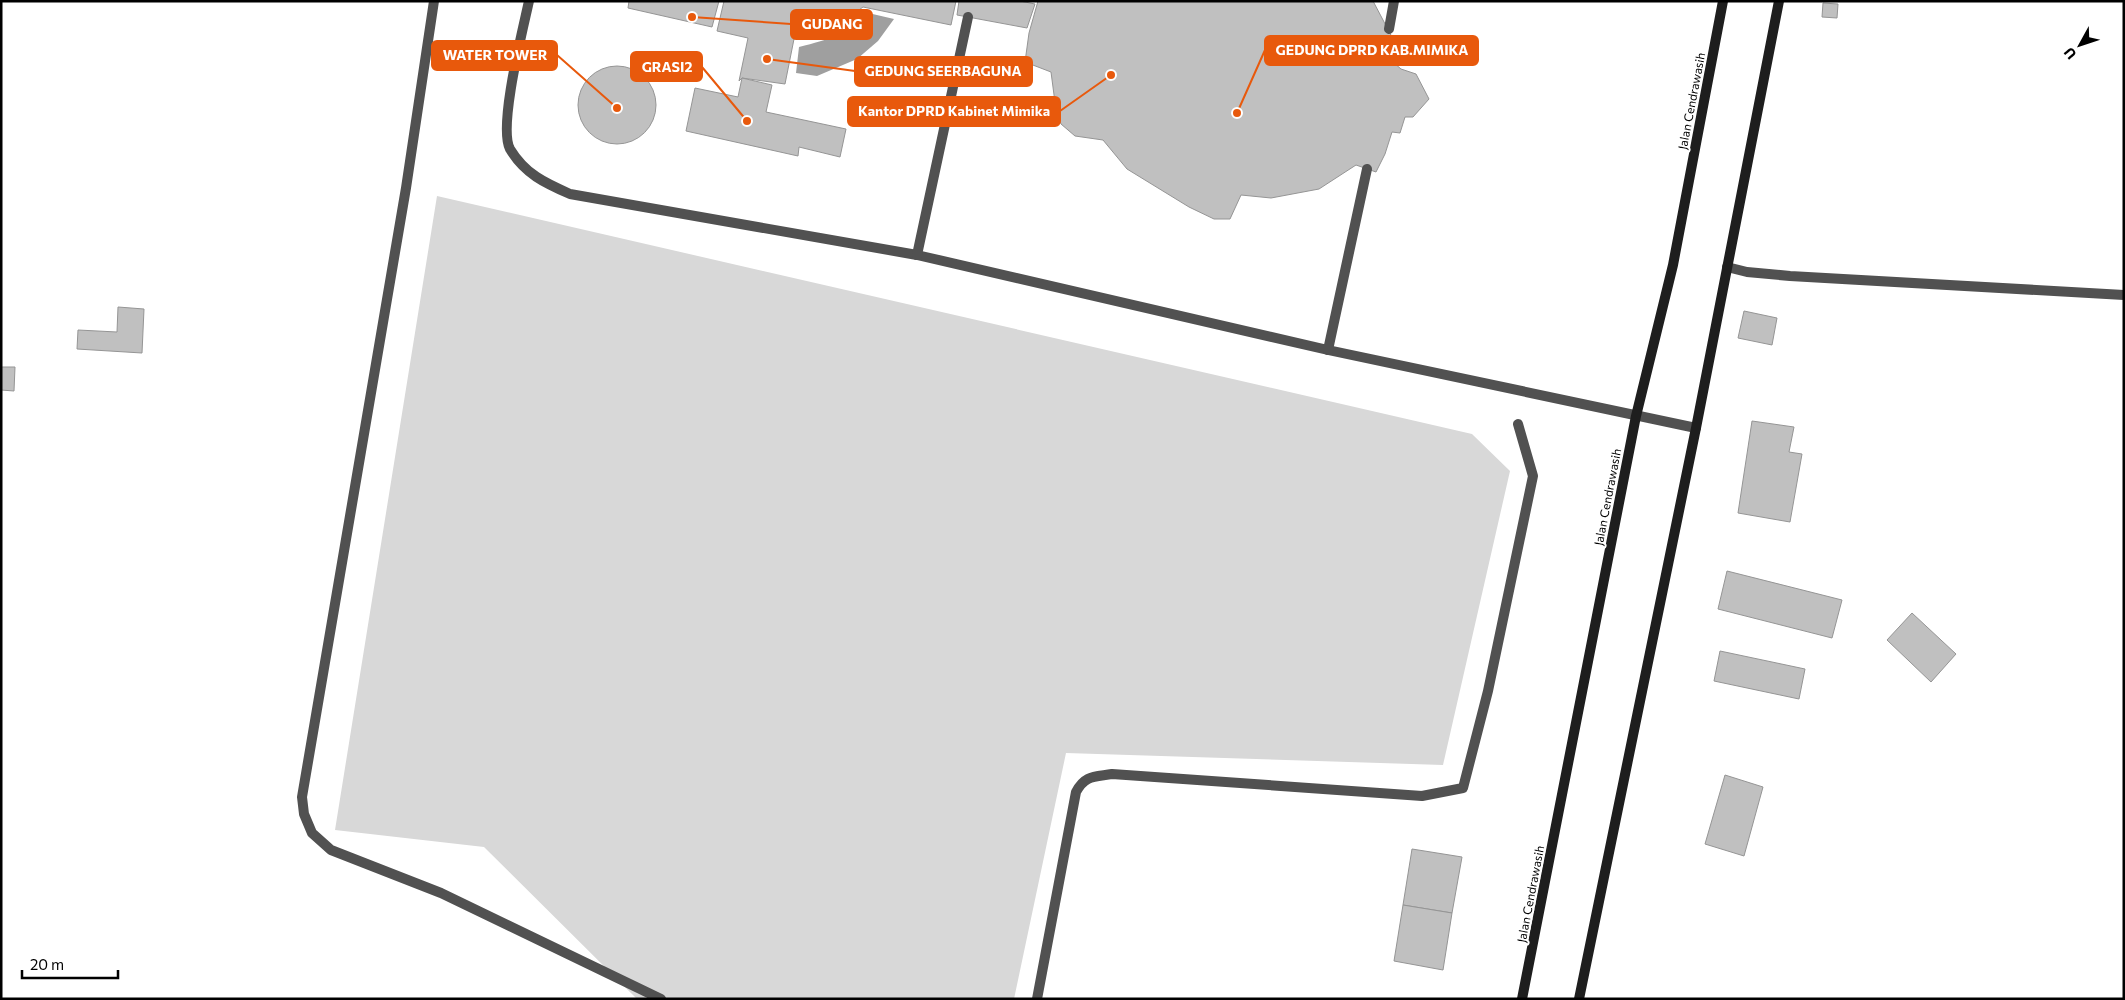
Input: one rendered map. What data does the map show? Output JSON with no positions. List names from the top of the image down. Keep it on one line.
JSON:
{"streets":{"main road":["Jalan Cendrawasih"]},"places":["GUDANG","GEDUNG SEERBAGUNA","Kantor DPRD Kabinet Mimika","WATER TOWER","GEDUNG DPRD KAB.MIMIKA","GRASI2"],"scale_bar":"20 m","north":"bottom left"}
